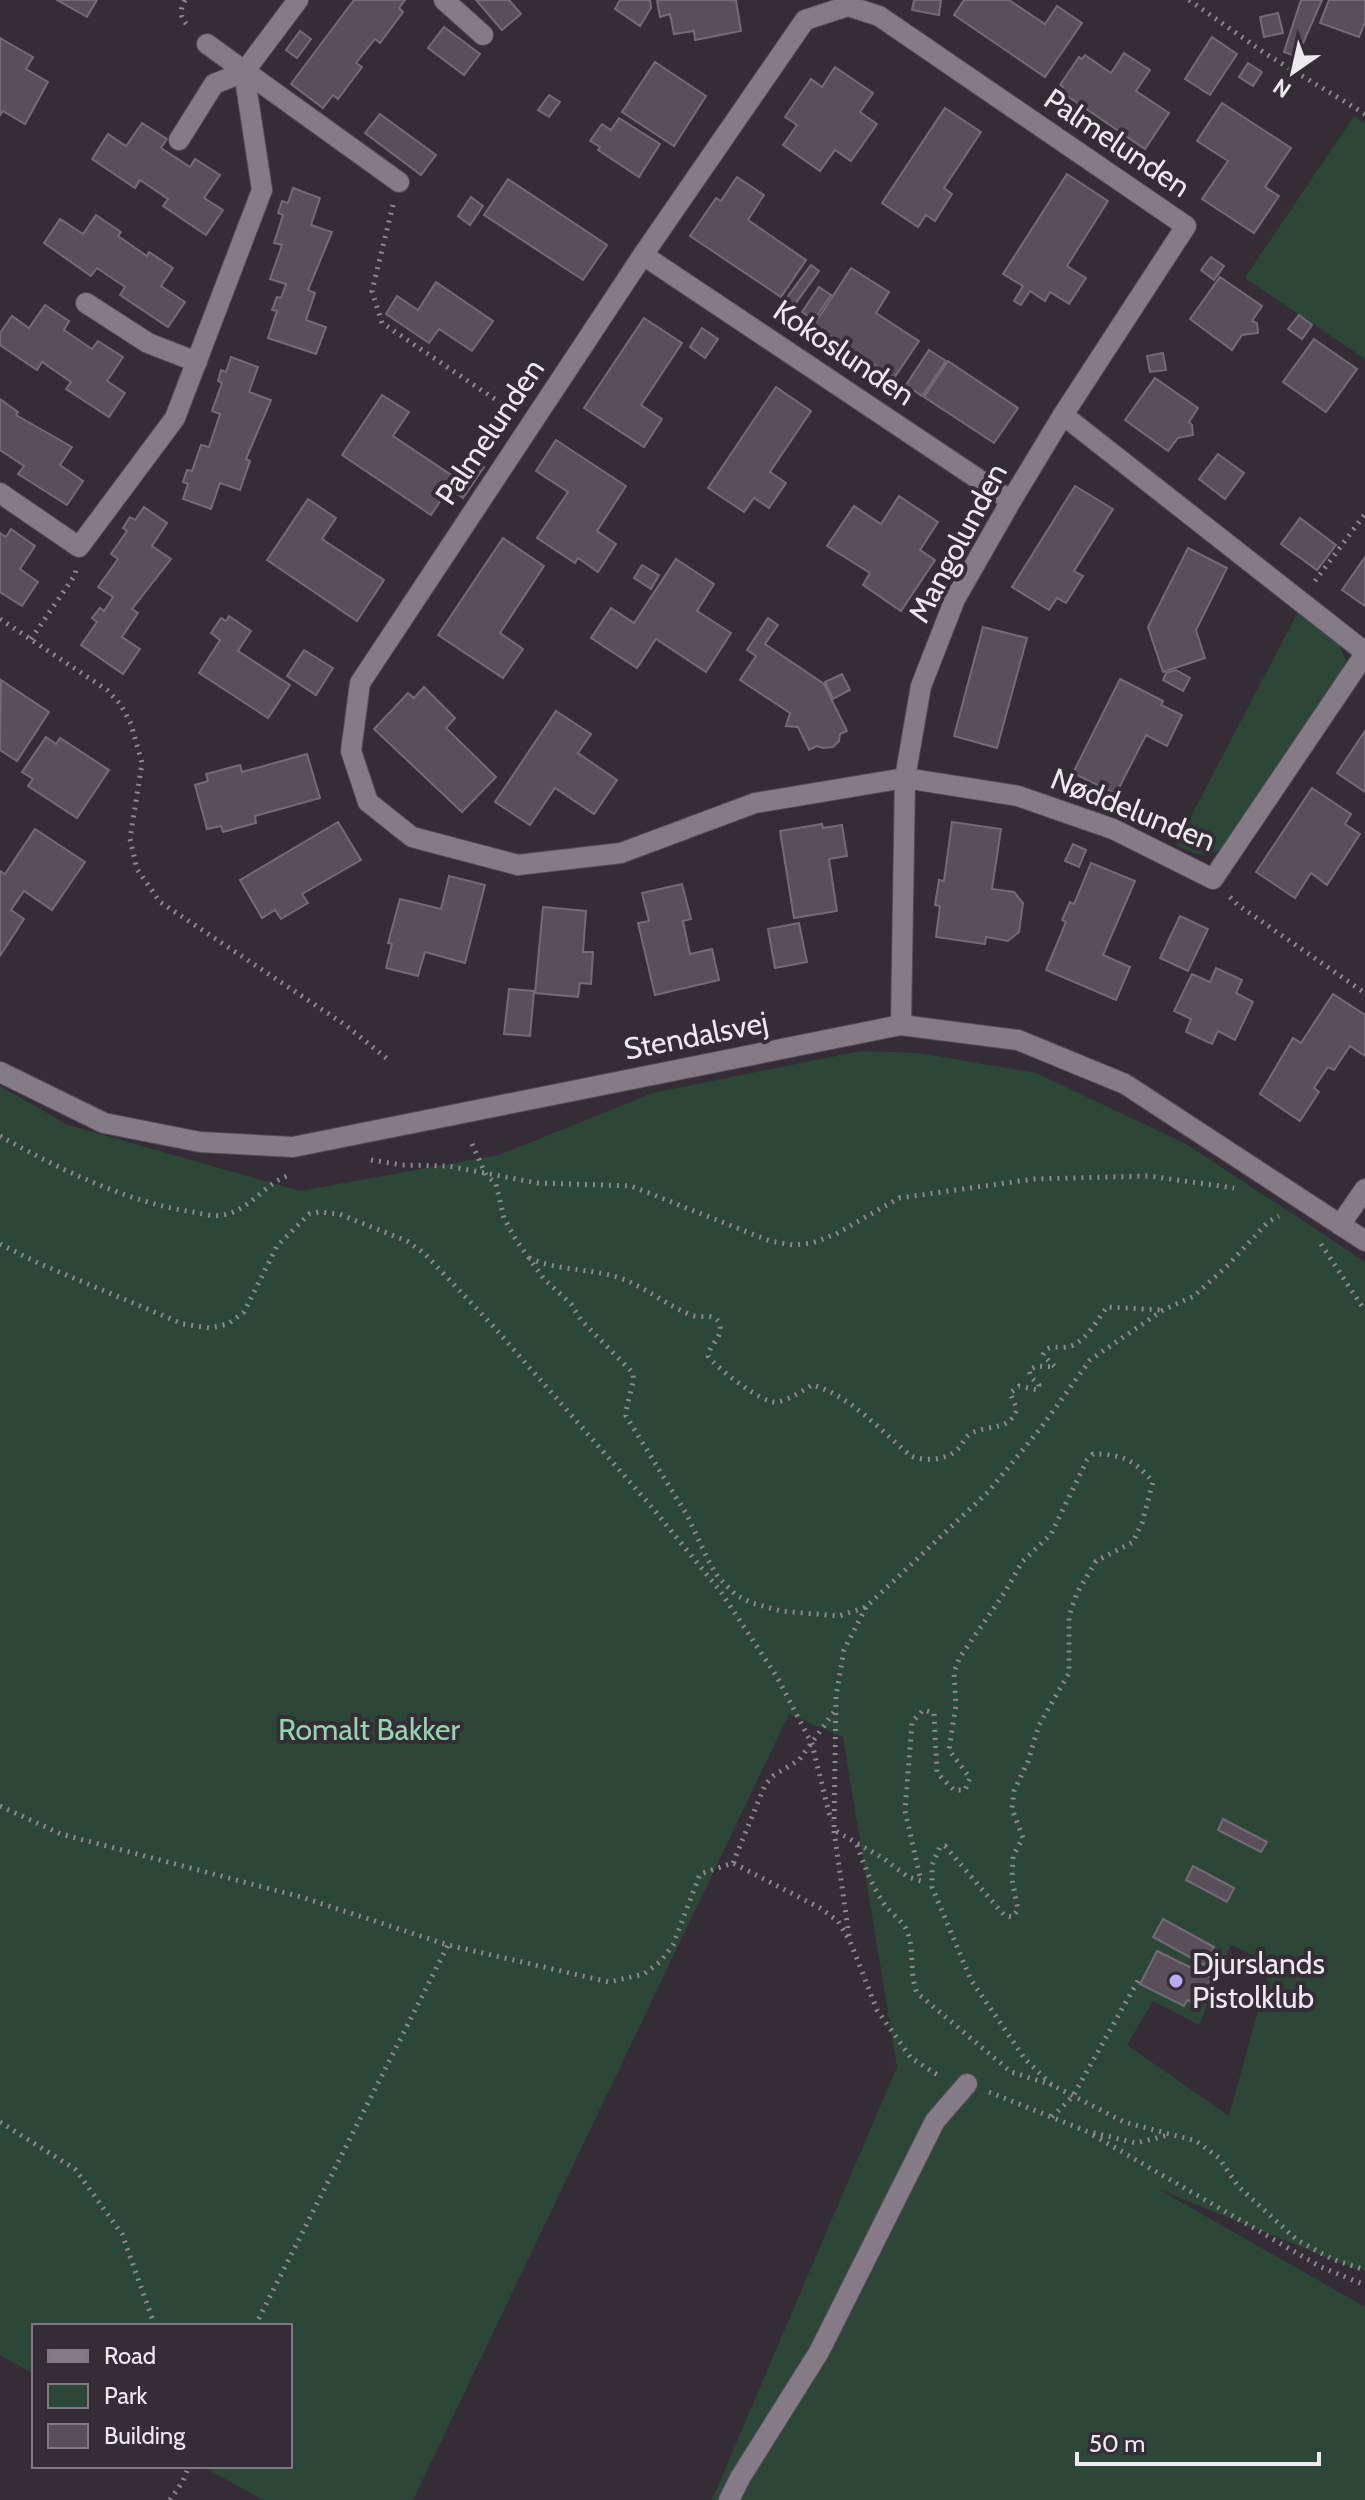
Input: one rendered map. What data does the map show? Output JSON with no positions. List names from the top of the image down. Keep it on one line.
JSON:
{"streets":{"street":["Palmelunden","Kokoslunden","Mangolunden","Nøddelunden","Stendalsvej"]},"crossings":[["Palmelunden","Kokoslunden"],["Palmelunden","Mangolunden"],["Palmelunden","Nøddelunden"],["Kokoslunden","Mangolunden"],["Mangolunden","Nøddelunden"],["Mangolunden","Stendalsvej"]],"parks":["Romalt Bakker"],"places":["Djurslands Pistolklub"],"legend":["Road","Park","Building"],"scale_bar":"50 m","north":"bottom left"}
